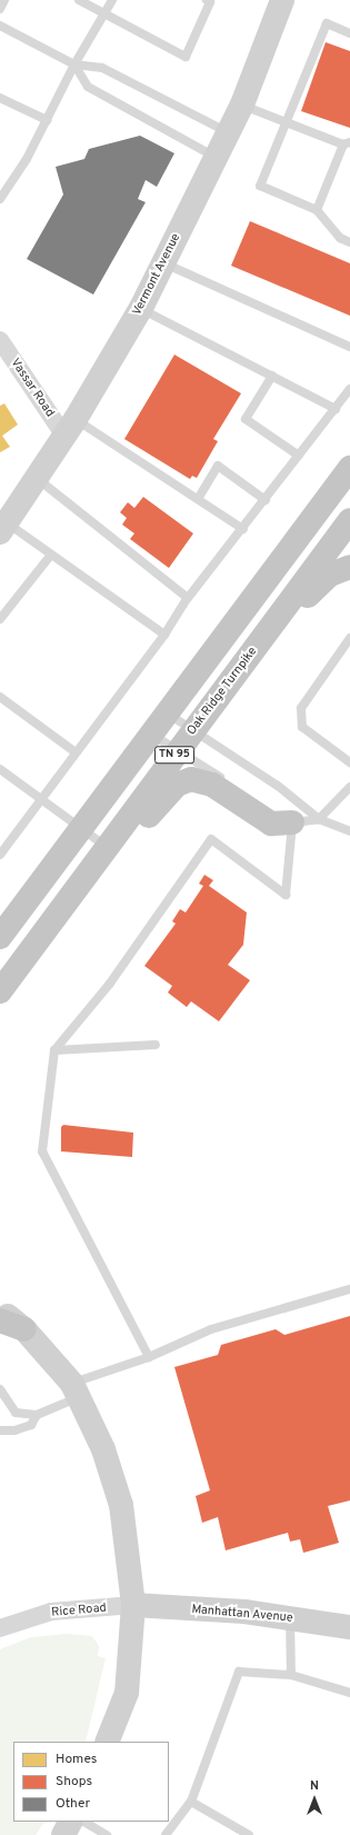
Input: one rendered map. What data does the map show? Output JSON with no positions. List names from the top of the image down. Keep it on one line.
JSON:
{"streets":{"highway":["Oak Ridge Turnpike","TN 95"],"street":["Vermont Avenue","Vassar Road","Rice Road","Manhattan Avenue"]},"crossings":[["Vermont Avenue","Vassar Road"],["Rice Road","Manhattan Avenue"]],"legend":["Homes","Shops","Other"],"north":"top"}
